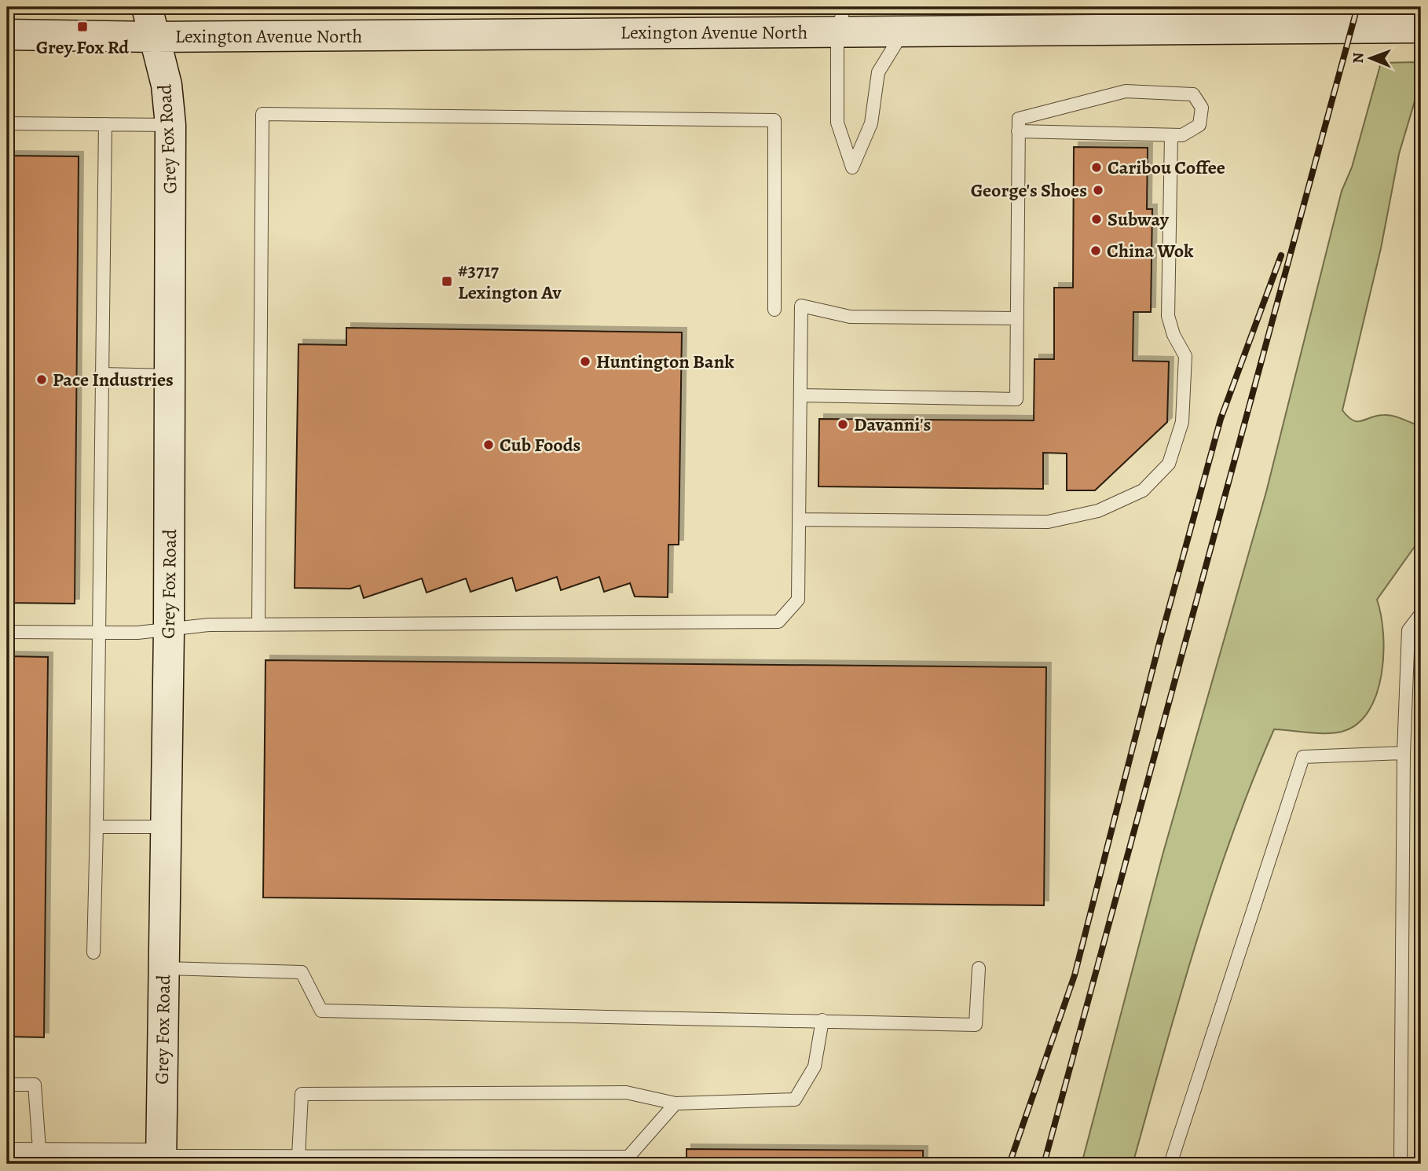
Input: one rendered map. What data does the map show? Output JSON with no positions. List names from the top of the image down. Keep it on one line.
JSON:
{"streets":{"main road":["Lexington Avenue North","Grey Fox Road"]},"crossings":[["Lexington Avenue North","Grey Fox Road"]],"places":{"transit":["Grey Fox Rd","#3717 Lexington Av"],"other":["Caribou Coffee","George's Shoes","Subway","China Wok","Huntington Bank","Pace Industries","Davanni's","Cub Foods"]},"north":"left"}
